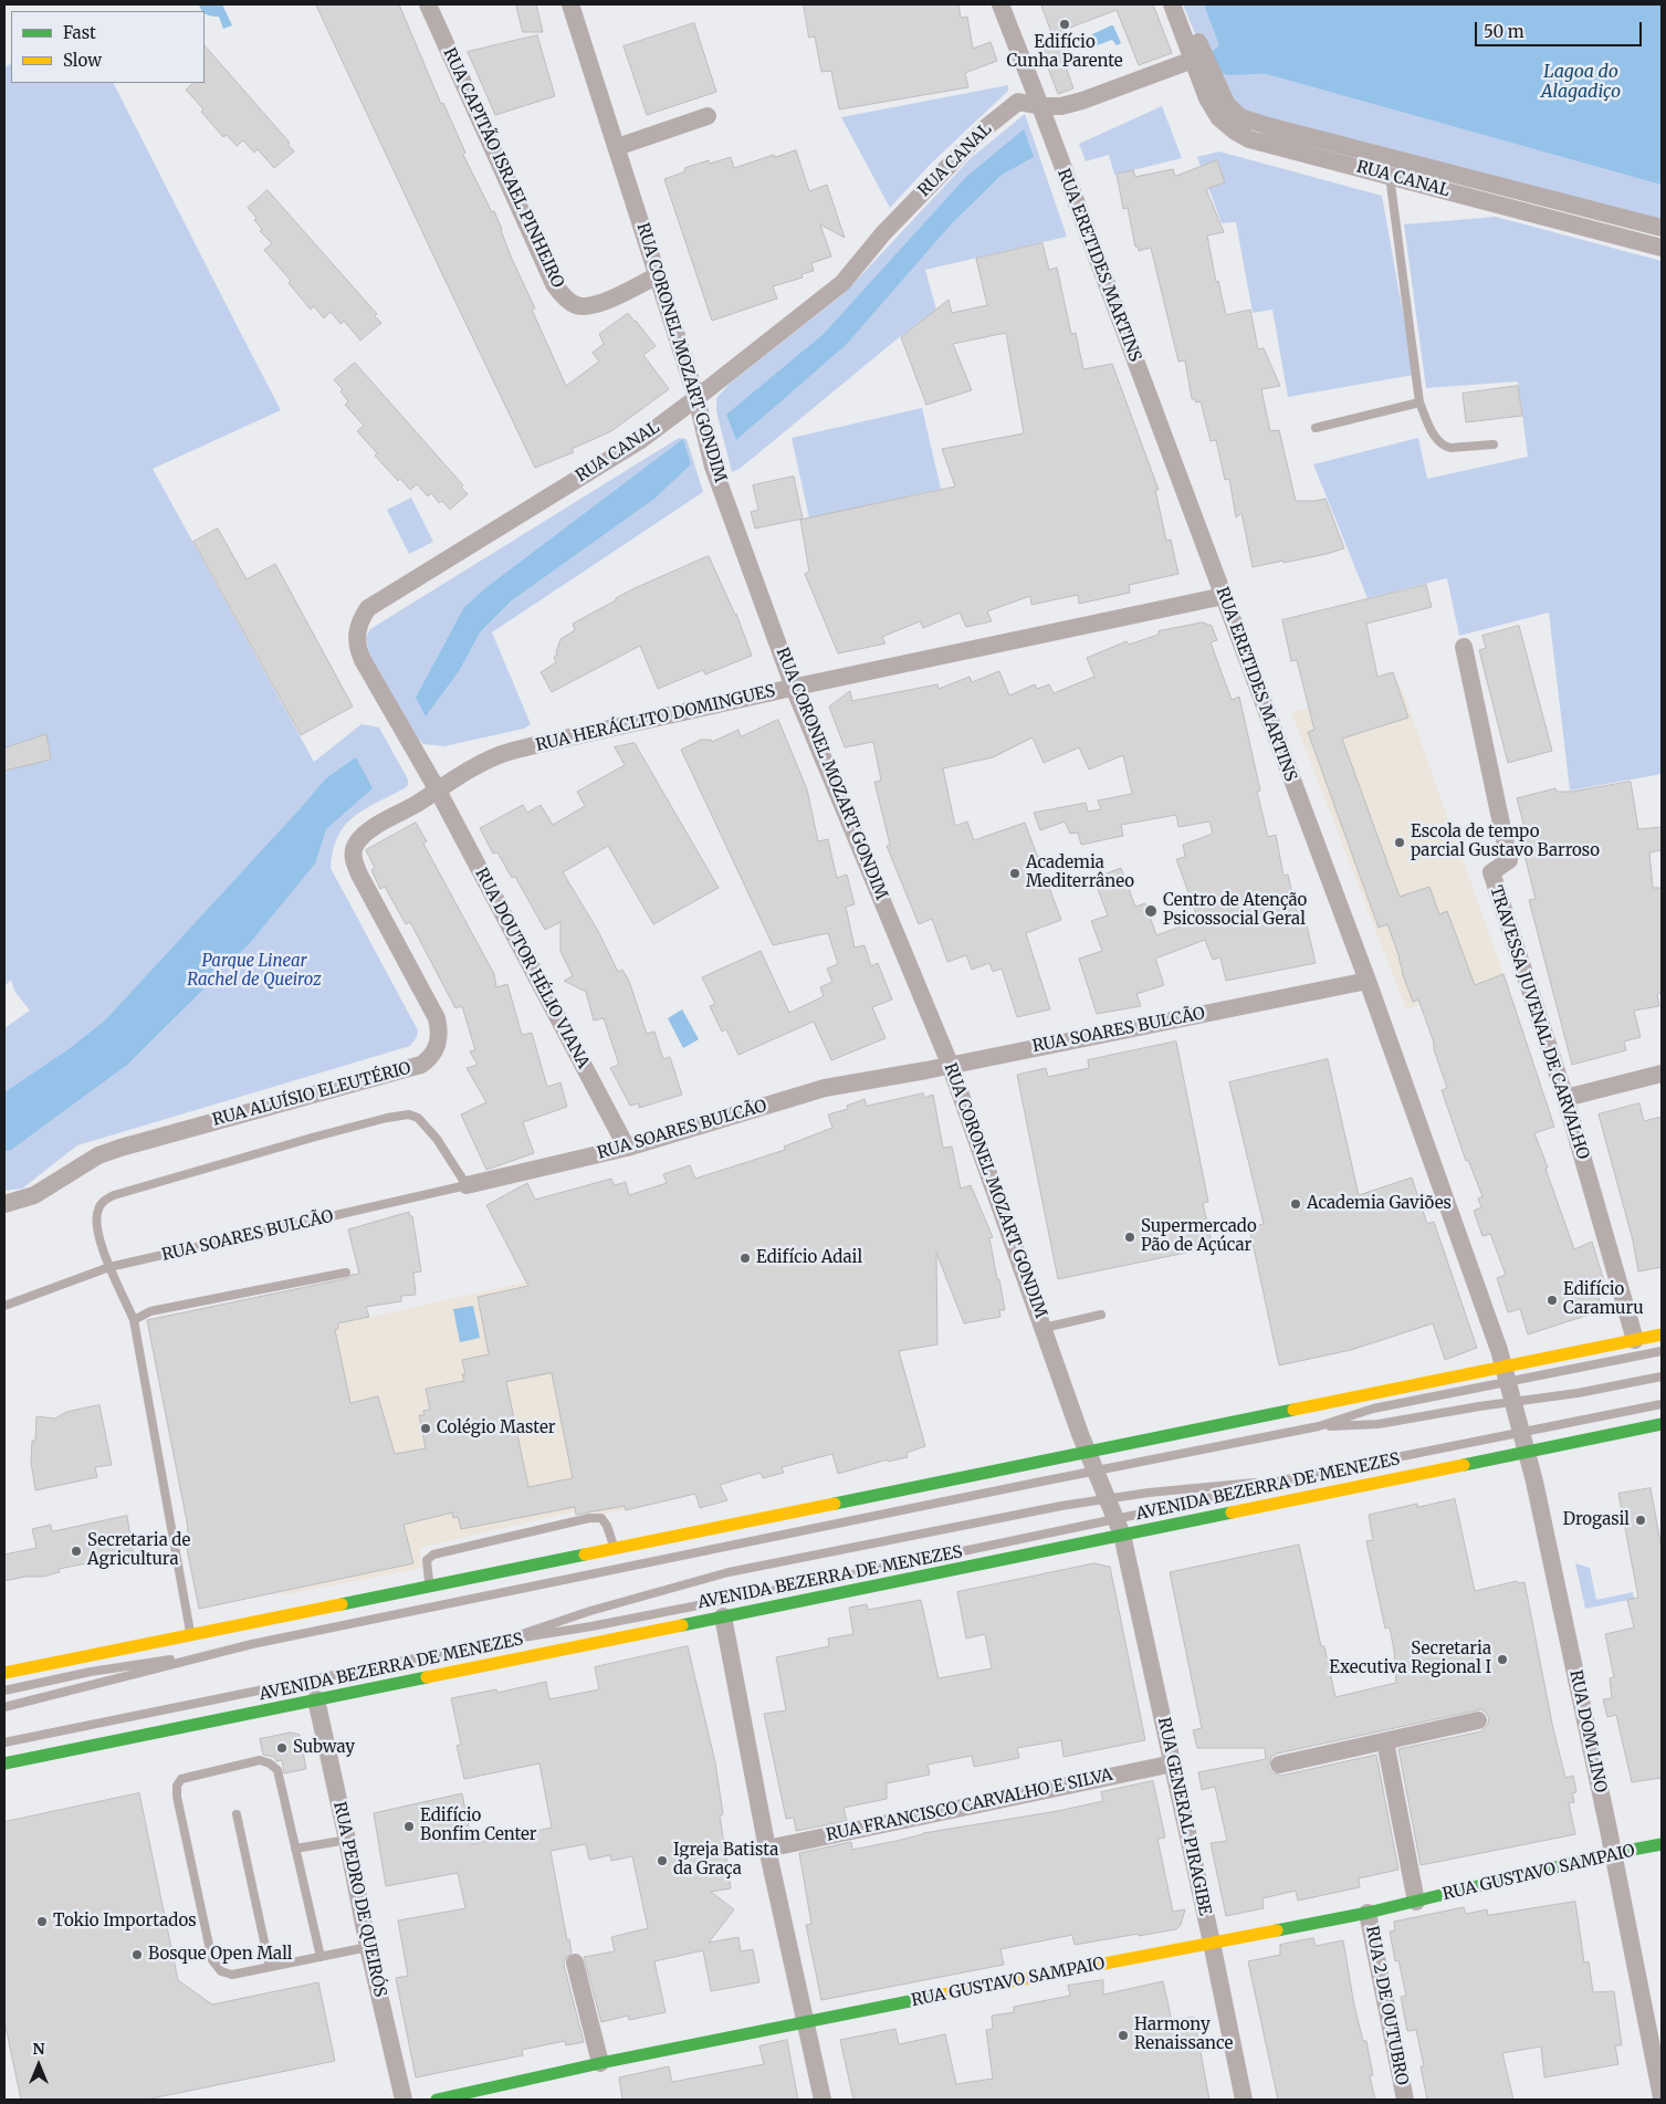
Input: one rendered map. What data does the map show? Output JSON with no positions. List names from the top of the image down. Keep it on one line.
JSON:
{"streets":{"main road":["AVENIDA BEZERRA DE MENEZES","RUA GUSTAVO SAMPAIO"],"street":["RUA CANAL","RUA CAPITÃO ISRAEL PINHEIRO","RUA ERETIDES MARTINS","RUA CORONEL MOZART GONDIM","RUA HERÁCLITO DOMINGUES","RUA DOUTOR HÉLIO VIANA","TRAVESSA JUVENAL DE CARVALHO","RUA SOARES BULCÃO","RUA ALUÍSIO ELEUTÉRIO","RUA DOM LINO","RUA FRANCISCO CARVALHO E SILVA","RUA GENERAL PIRAGIBE","RUA PEDRO DE QUEIRÓS","RUA 2 DE OUTUBRO"]},"crossings":[["RUA CANAL","RUA ERETIDES MARTINS"],["RUA CANAL","RUA CORONEL MOZART GONDIM"],["RUA CANAL","RUA HERÁCLITO DOMINGUES"],["RUA CANAL","RUA DOUTOR HÉLIO VIANA"],["RUA CANAL","RUA ALUÍSIO ELEUTÉRIO"],["RUA CAPITÃO ISRAEL PINHEIRO","RUA CORONEL MOZART GONDIM"],["RUA ERETIDES MARTINS","RUA HERÁCLITO DOMINGUES"],["RUA ERETIDES MARTINS","RUA SOARES BULCÃO"],["RUA ERETIDES MARTINS","RUA DOM LINO"],["RUA CORONEL MOZART GONDIM","RUA HERÁCLITO DOMINGUES"],["RUA CORONEL MOZART GONDIM","RUA SOARES BULCÃO"],["RUA CORONEL MOZART GONDIM","AVENIDA BEZERRA DE MENEZES"],["RUA CORONEL MOZART GONDIM","RUA GENERAL PIRAGIBE"],["RUA HERÁCLITO DOMINGUES","RUA DOUTOR HÉLIO VIANA"],["RUA HERÁCLITO DOMINGUES","RUA ALUÍSIO ELEUTÉRIO"],["RUA DOUTOR HÉLIO VIANA","RUA SOARES BULCÃO"],["RUA DOUTOR HÉLIO VIANA","RUA ALUÍSIO ELEUTÉRIO"],["AVENIDA BEZERRA DE MENEZES","RUA DOM LINO"],["AVENIDA BEZERRA DE MENEZES","RUA GENERAL PIRAGIBE"],["AVENIDA BEZERRA DE MENEZES","RUA PEDRO DE QUEIRÓS"],["RUA DOM LINO","RUA GUSTAVO SAMPAIO"],["RUA FRANCISCO CARVALHO E SILVA","RUA GENERAL PIRAGIBE"],["RUA GENERAL PIRAGIBE","RUA GUSTAVO SAMPAIO"],["RUA GUSTAVO SAMPAIO","RUA 2 DE OUTUBRO"]],"water":["Lagoa do Alagadiço"],"parks":["Parque Linear Rachel de Queiroz"],"places":["Edifício Cunha Parente","Escola de tempo parcial Gustavo Barroso","Academia Mediterrâneo","Centro de Atenção Psicossocial Geral","Academia Gaviões","Supermercado Pão de Açúcar","Edifício Adail","Edifício Caramuru","Colégio Master","Drogasil","Secretaria de Agricultura","Secretaria Executiva Regional I","Subway","Edifício Bonfim Center","Igreja Batista da Graça","Tokio Importados","Bosque Open Mall","Harmony Renaissance"],"legend":["Fast","Slow"],"scale_bar":"50 m","north":"top"}
